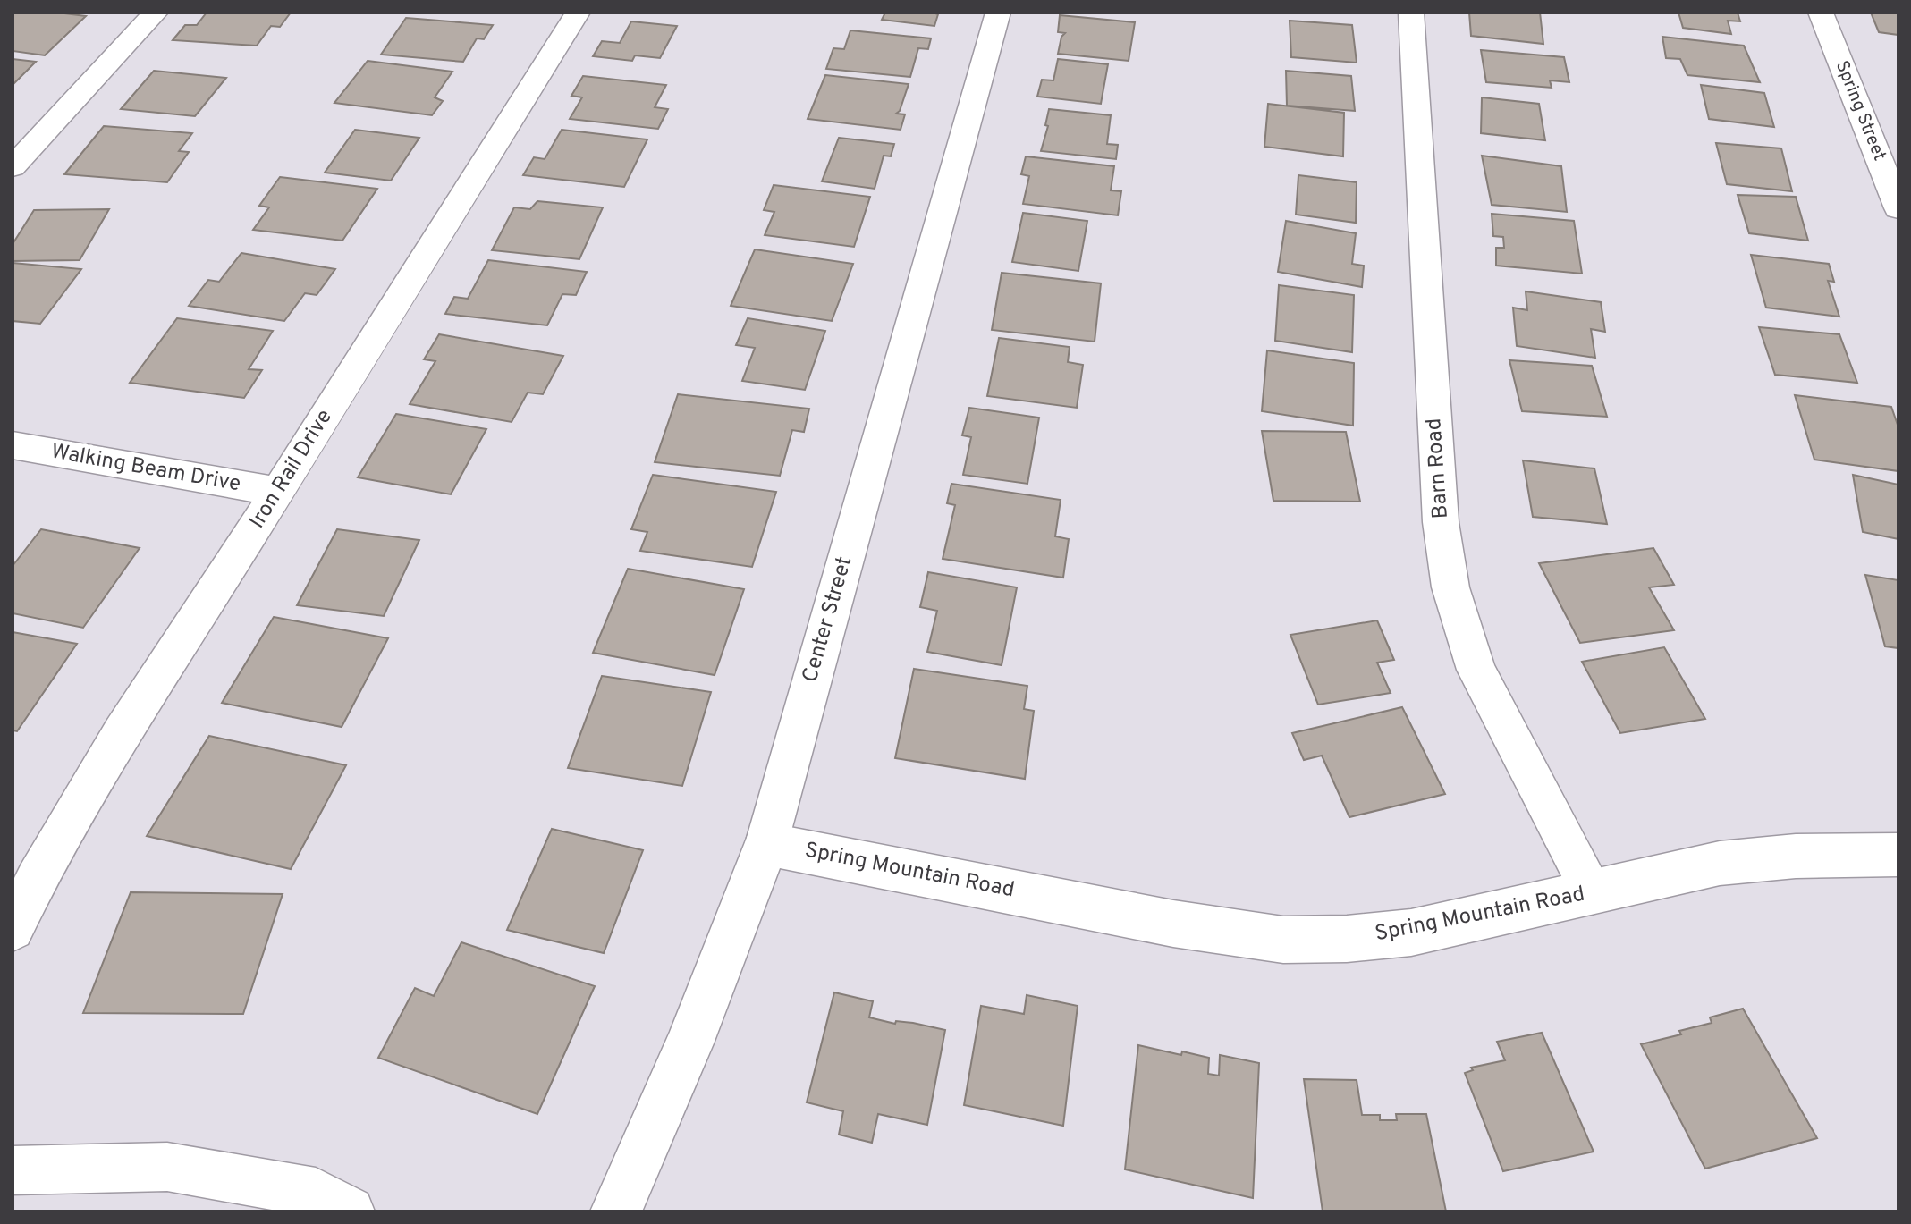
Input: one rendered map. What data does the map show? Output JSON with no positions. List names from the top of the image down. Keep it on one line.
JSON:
{"streets":{"street":["Spring Street","Walking Beam Drive","Barn Road","Iron Rail Drive","Center Street","Spring Mountain Road"]},"crossings":[["Walking Beam Drive","Iron Rail Drive"],["Barn Road","Spring Mountain Road"],["Center Street","Spring Mountain Road"]]}
